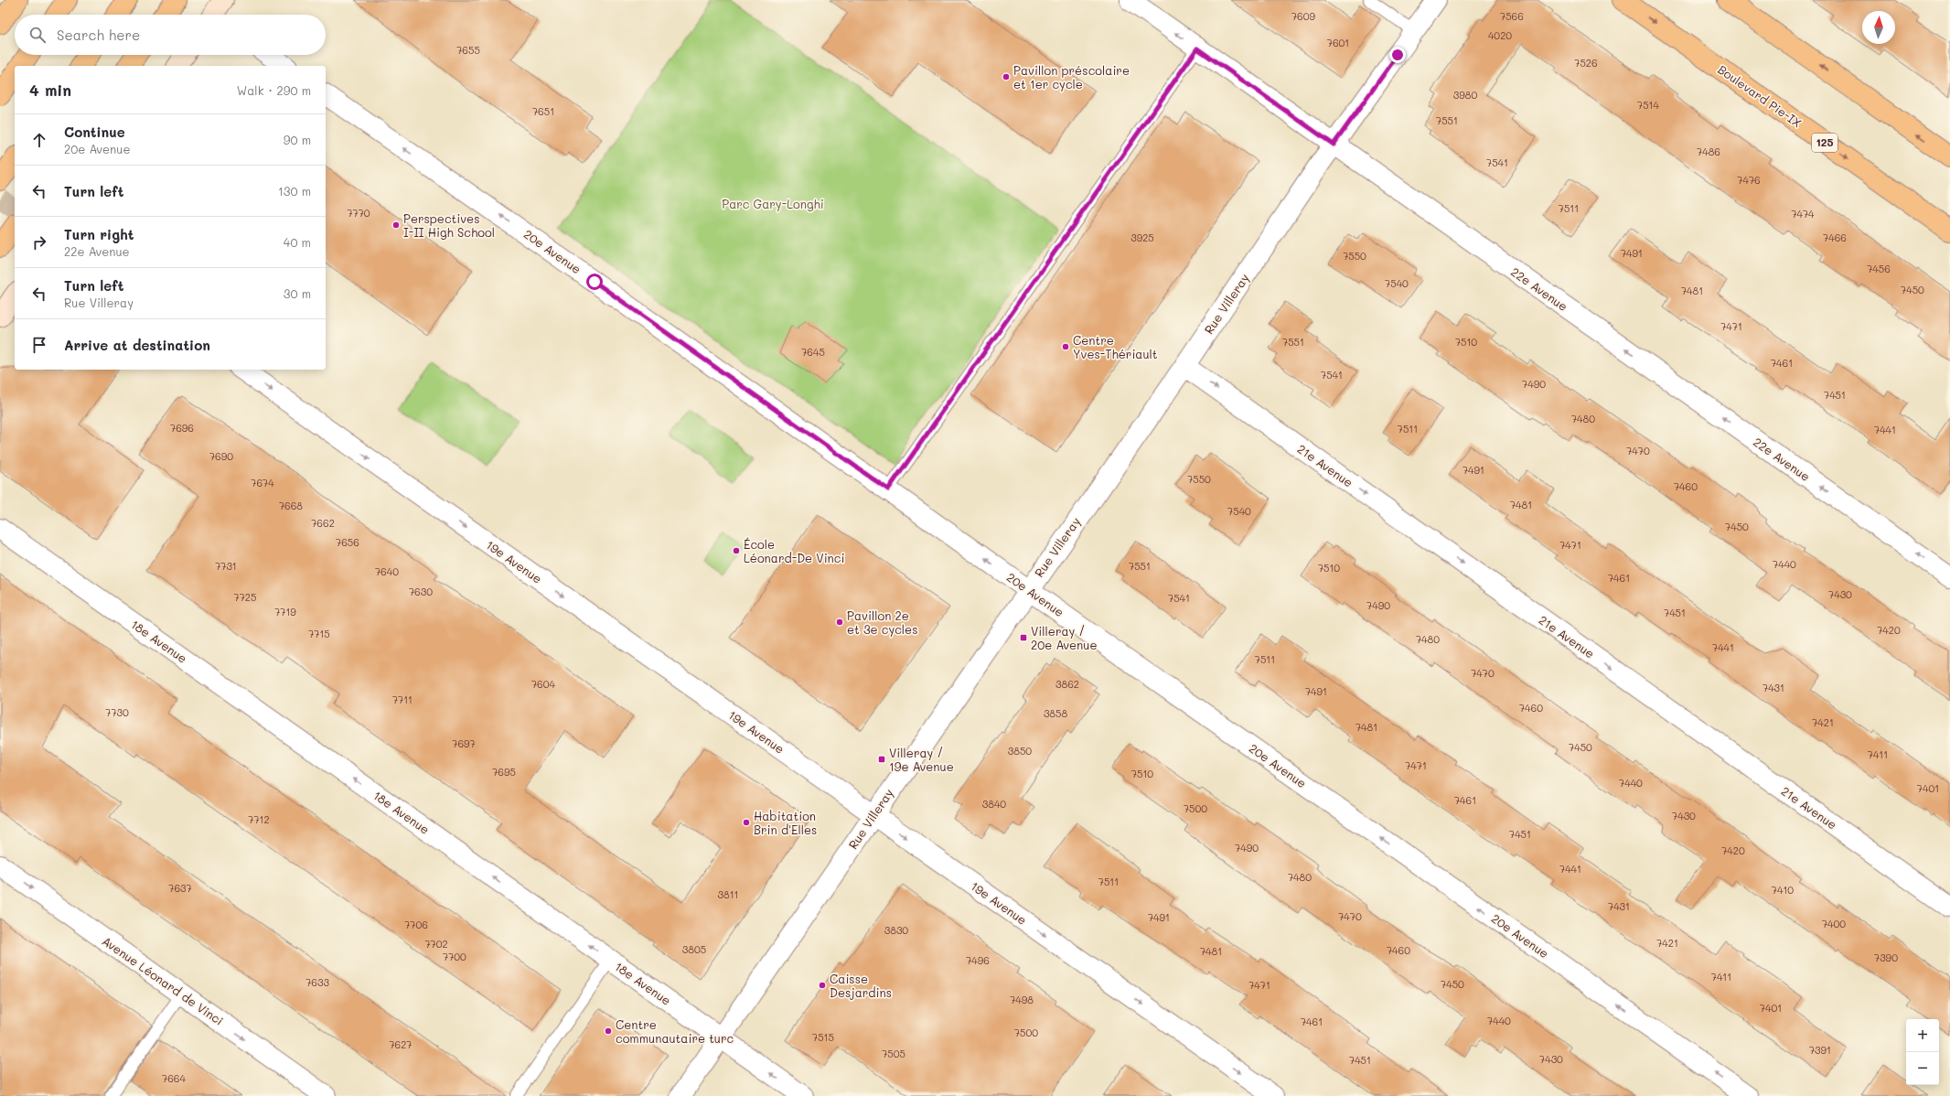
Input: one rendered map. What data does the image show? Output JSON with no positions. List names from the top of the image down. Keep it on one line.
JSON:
{"streets":{"main road":["Boulevard Pie-IX","125"],"street":["20e Avenue","22e Avenue","Rue Villeray","21e Avenue","19e Avenue","18e Avenue","Avenue Léonard de Vinci"]},"crossings":[["20e Avenue","Rue Villeray"],["22e Avenue","Rue Villeray"],["Rue Villeray","21e Avenue"],["Rue Villeray","19e Avenue"],["Rue Villeray","18e Avenue"]],"one_way":["20e Avenue","22e Avenue","21e Avenue","19e Avenue","18e Avenue","Avenue Léonard de Vinci"],"parks":["Parc Gary-Longhi"],"places":{"other":["Pavillon préscolaire et 1er cycle","Perspectives I-II High School","Centre Yves-Thériault","École Léonard-De Vinci","Pavillon 2e et 3e cycles","Habitation Brin d'Elles","Caisse Desjardins","Centre communautaire turc"],"transit":["Villeray / 20e Avenue","Villeray / 19e Avenue"]},"house_numbers":["7609","7566","4020","7601","7655","7526","3980","7514","7651","7551","7486","7541","7476","7511","7770","7474","3925","7466","7491","7550","7456","7540","7450","7481","7471","7551","7510","7645","7461","7541","7490","7451","7480","7696","7511","7441","7470","7690","7491","7550","7674","7460","7481","7668","7540","7662","7450","7656","7471","7440","7731","7551","7510","7640","7461","7630","7430","7725","7541","7490","7719","7451","7420","7715","7480","7441","7511","7470","7604","3862","7431","7491","7711","7460","7730","3858","7421","7481","7697","7450","3850","7411","7471","7695","7510","7440","7401","7461","3840","7500","7430","7712","7451","7490","7420","7441","7480","7511","7637","7410","3811","7431","7470","7491","7400","7706","3830","7421","7702","3805","7460","7481","7700","7390","7496","7411","7633","7450","7471","7498","7401","7440","7461","7500","7515","7627","7391","7505","7430","7451","7664"],"north":"top","page":{"search":"Search here","heading":["4 min","Walk · 290 m"],"list":[["Continue","20e Avenue","90 m"],["Turn left","130 m"],["Turn right","22e Avenue","40 m"],["Turn left","Rue Villeray","30 m"],"Arrive at destination"],"map_buttons":["+","−"]}}
